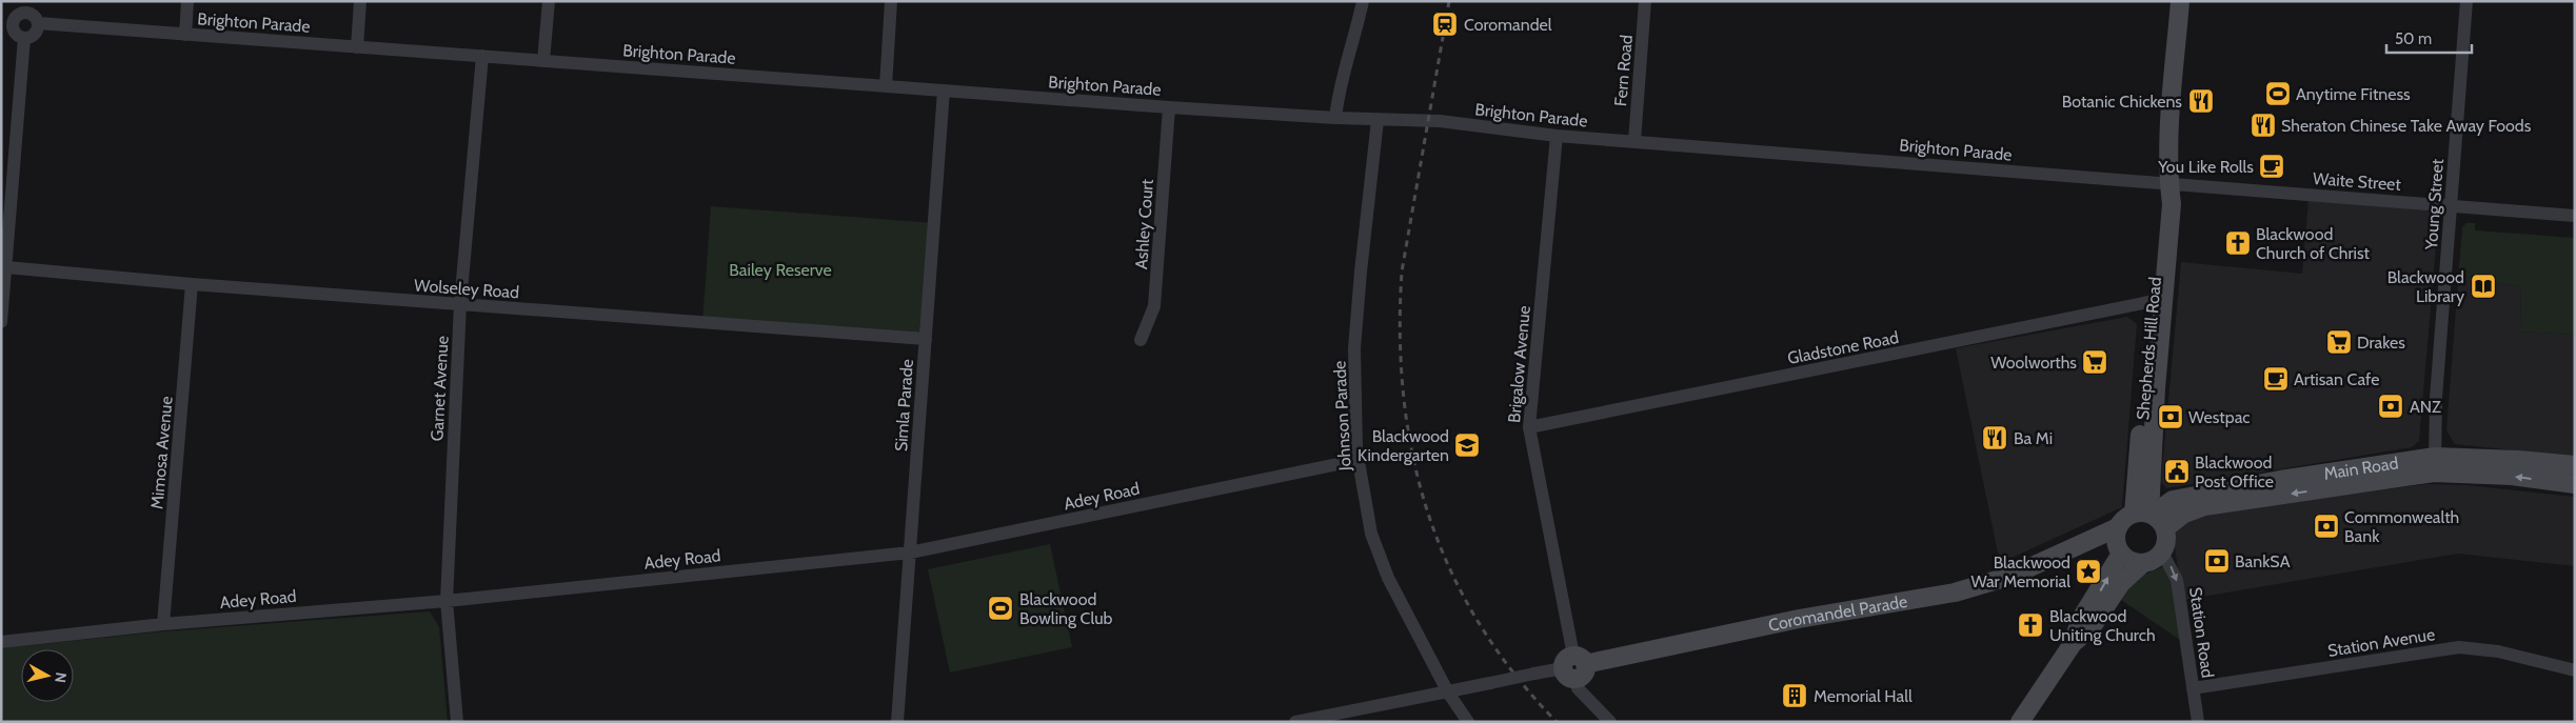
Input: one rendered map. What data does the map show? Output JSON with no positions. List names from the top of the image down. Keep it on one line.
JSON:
{"streets":{"main road":["Shepherds Hill Road","Main Road","Coromandel Parade"],"street":["Brighton Parade","Fern Road","Waite Street","Young Street","Ashley Court","Wolseley Road","Gladstone Road","Brigalow Avenue","Garnet Avenue","Simla Parade","Johnson Parade","Mimosa Avenue","Adey Road","Station Road","Station Avenue"]},"crossings":[["Brighton Parade","Fern Road"],["Brighton Parade","Waite Street"],["Brighton Parade","Ashley Court"],["Brighton Parade","Shepherds Hill Road"],["Brighton Parade","Brigalow Avenue"],["Brighton Parade","Garnet Avenue"],["Brighton Parade","Simla Parade"],["Brighton Parade","Johnson Parade"],["Waite Street","Young Street"],["Waite Street","Shepherds Hill Road"],["Young Street","Main Road"],["Wolseley Road","Garnet Avenue"],["Wolseley Road","Simla Parade"],["Wolseley Road","Mimosa Avenue"],["Gladstone Road","Shepherds Hill Road"],["Gladstone Road","Brigalow Avenue"],["Shepherds Hill Road","Main Road"],["Shepherds Hill Road","Coromandel Parade"],["Shepherds Hill Road","Station Road"],["Brigalow Avenue","Coromandel Parade"],["Garnet Avenue","Adey Road"],["Simla Parade","Adey Road"],["Johnson Parade","Adey Road"],["Johnson Parade","Coromandel Parade"],["Mimosa Avenue","Adey Road"],["Main Road","Coromandel Parade"],["Main Road","Station Road"],["Coromandel Parade","Station Road"],["Station Road","Station Avenue"]],"one_way":["Station Road"],"parks":["Bailey Reserve"],"places":{"station":["Coromandel"],"sports":["Anytime Fitness","Blackwood Bowling Club"],"restaurant":["Botanic Chickens","Sheraton Chinese Take Away Foods","Ba Mi"],"cafe":["You Like Rolls","Artisan Cafe"],"church":["Blackwood Church of Christ","Blackwood Uniting Church"],"library":["Blackwood Library"],"supermarket":["Drakes","Woolworths"],"bank":["ANZ","Westpac","Commonwealth Bank","BankSA"],"school or university":["Blackwood Kindergarten"],"public building":["Blackwood Post Office"],"place":["Blackwood War Memorial"],"building":["Memorial Hall"]},"scale_bar":"50 m","north":"right"}
